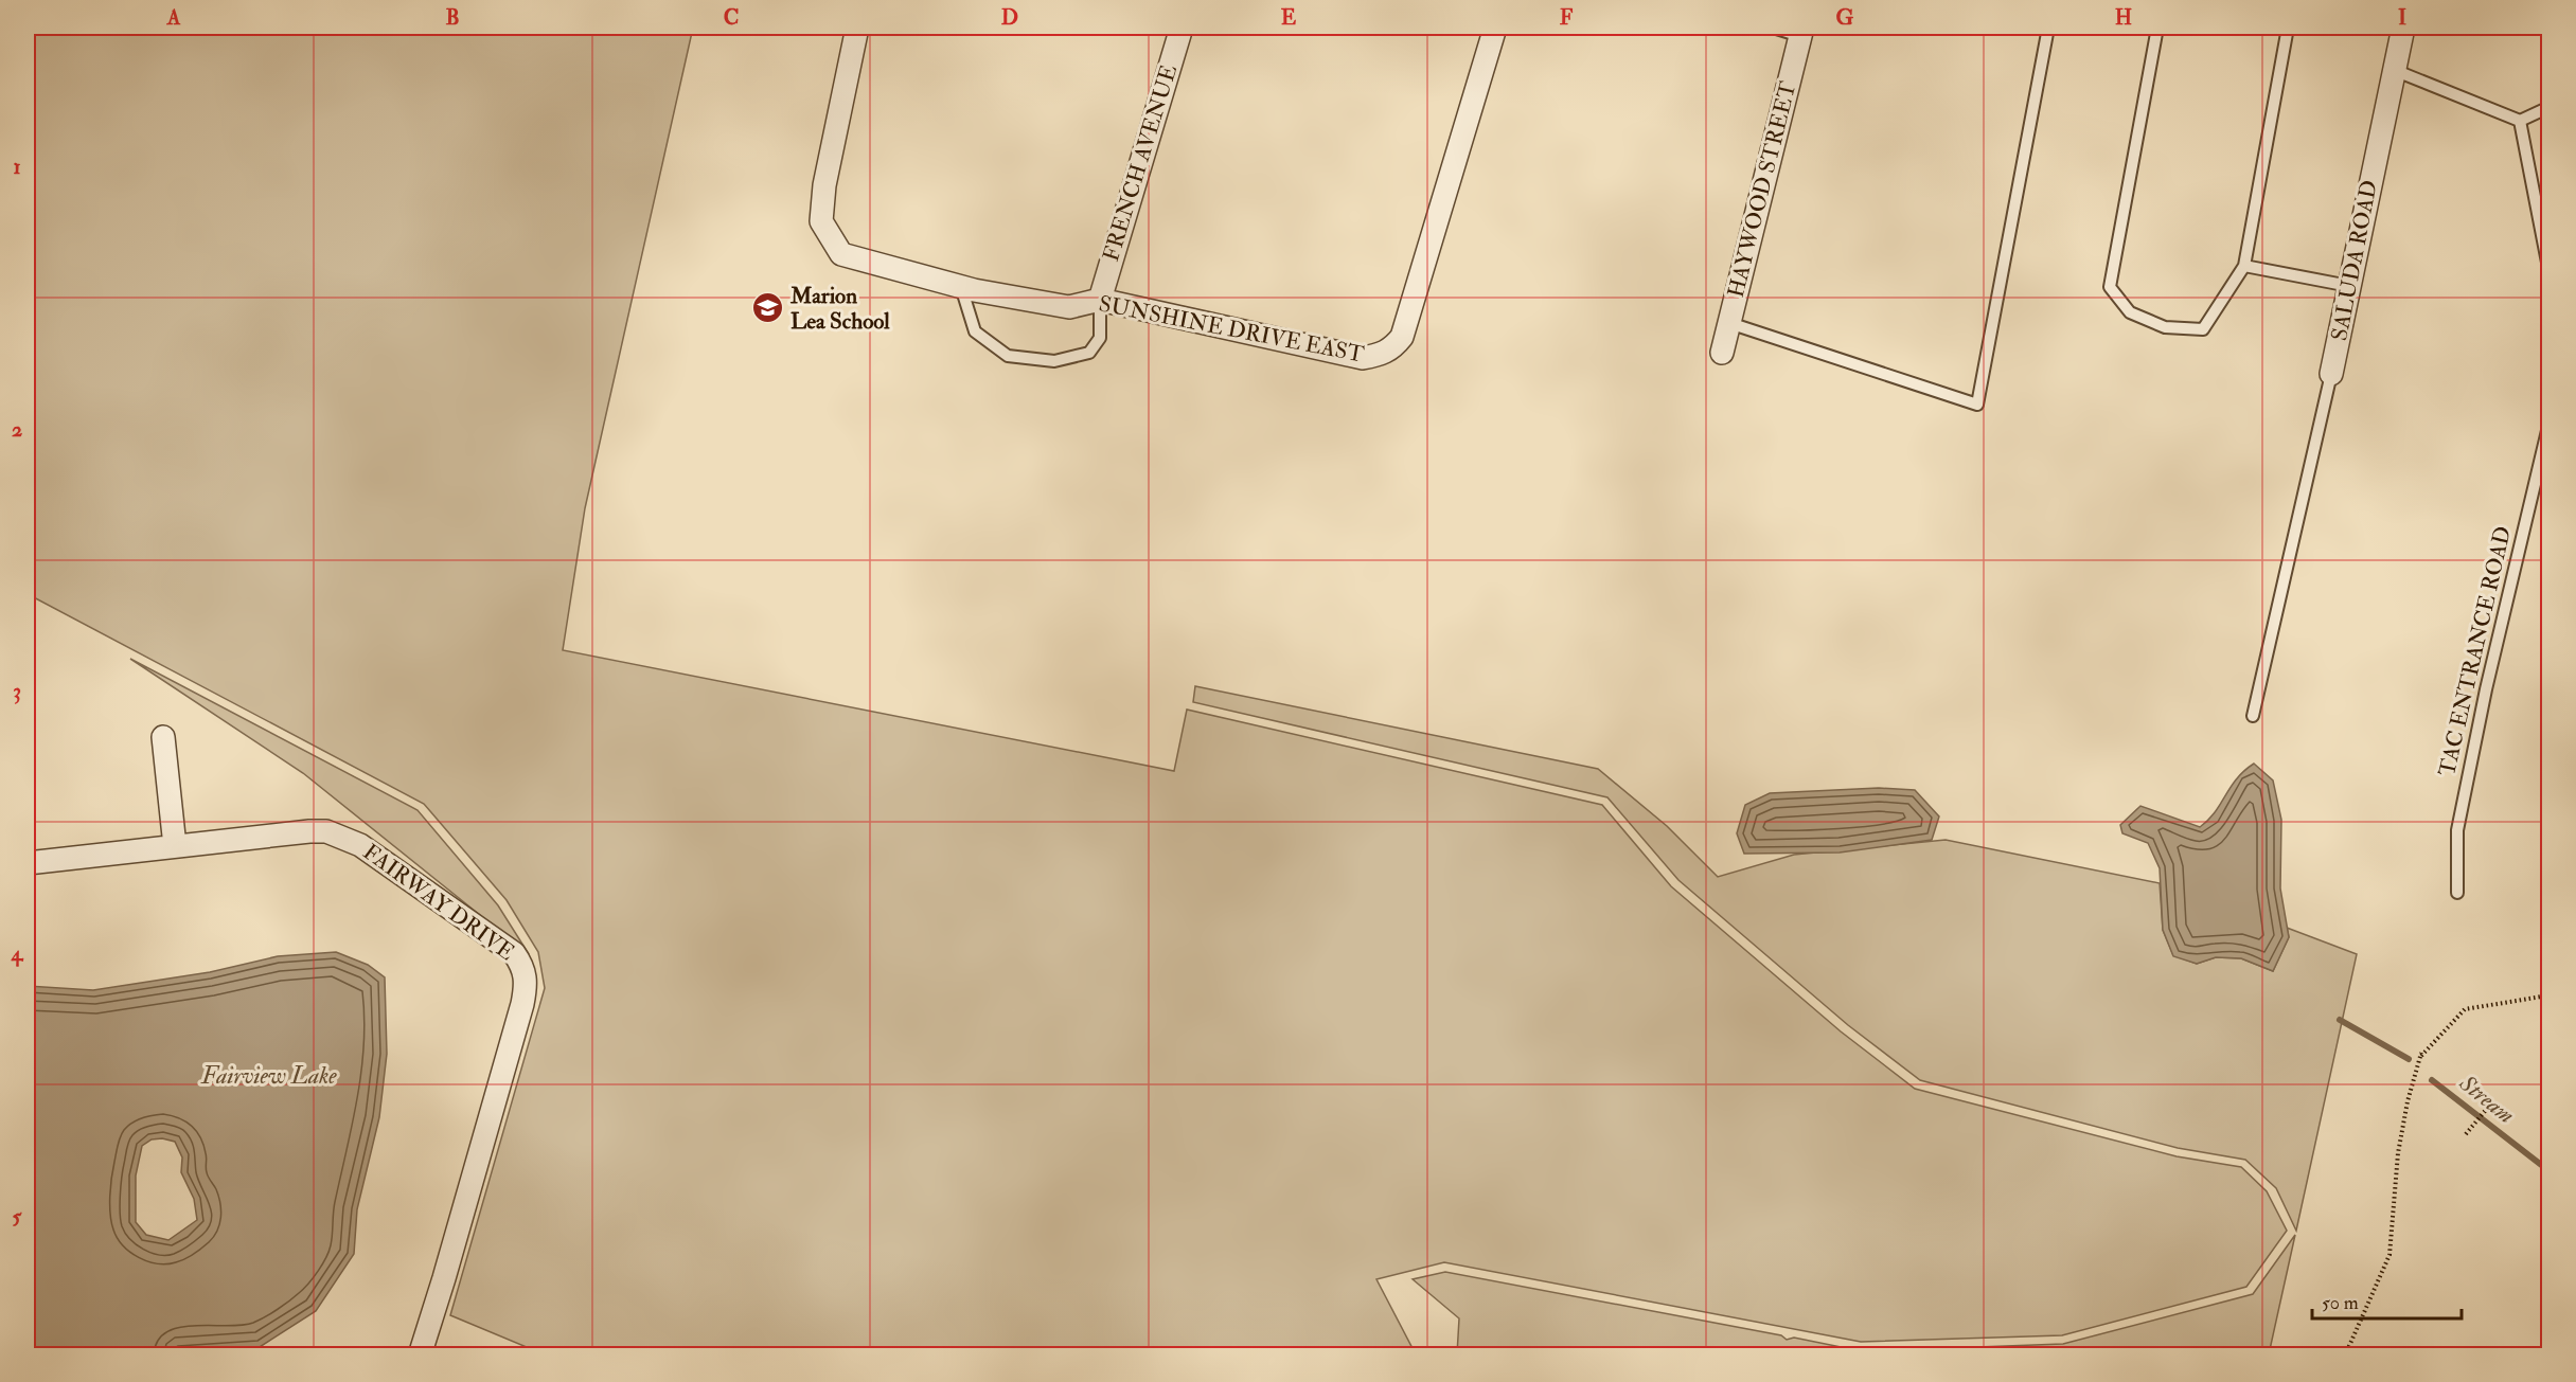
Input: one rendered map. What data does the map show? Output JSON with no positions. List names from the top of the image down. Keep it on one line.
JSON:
{"streets":{"street":["FRENCH AVENUE","HAYWOOD STREET","SALUDA ROAD","SUNSHINE DRIVE EAST","FAIRWAY DRIVE"],"lane":["TAC ENTRANCE ROAD"]},"crossings":[["FRENCH AVENUE","SUNSHINE DRIVE EAST"]],"water":["Fairview Lake","Stream"],"places":{"school or university":["Marion Lea School"]},"scale_bar":"50 m","grid":{"columns":["A","B","C","D","E","F","G","H","I"],"rows":["1","2","3","4","5"]}}
